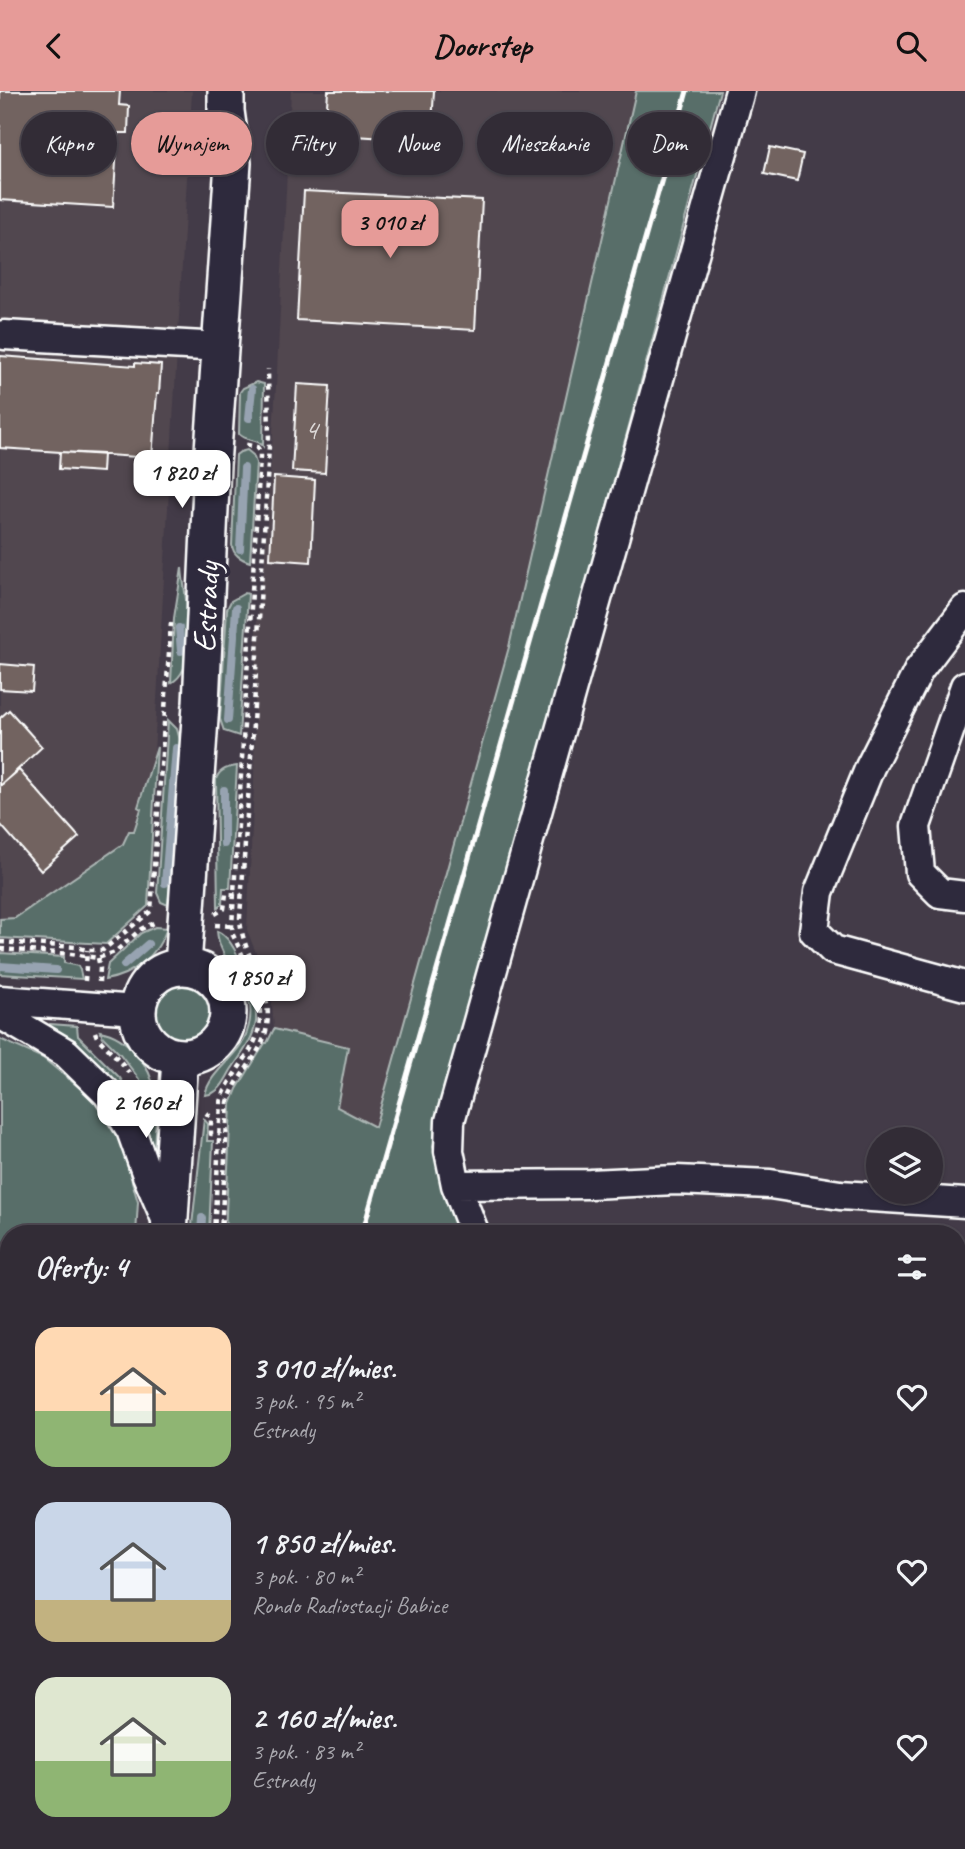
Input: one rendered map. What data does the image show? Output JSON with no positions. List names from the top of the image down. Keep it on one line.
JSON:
{"streets":{"main road":["Estrady"]},"house_numbers":["4"],"page":{"header":"Doorstep","chip":["Kupno","Wynajem","Filtry","Nowe","Mieszkanie","Dom"],"price":["3 010 zł","1 820 zł","1 850 zł","2 160 zł"],"heading":"Oferty: 4","list":[{"name":"3 010 zł/mies.","note":"3 pok. · 95 m² · Estrady"},{"name":"1 850 zł/mies.","note":"3 pok. · 80 m² · Rondo Radiostacji Babice"},{"name":"2 160 zł/mies.","note":"3 pok. · 83 m² · Estrady"}]}}
